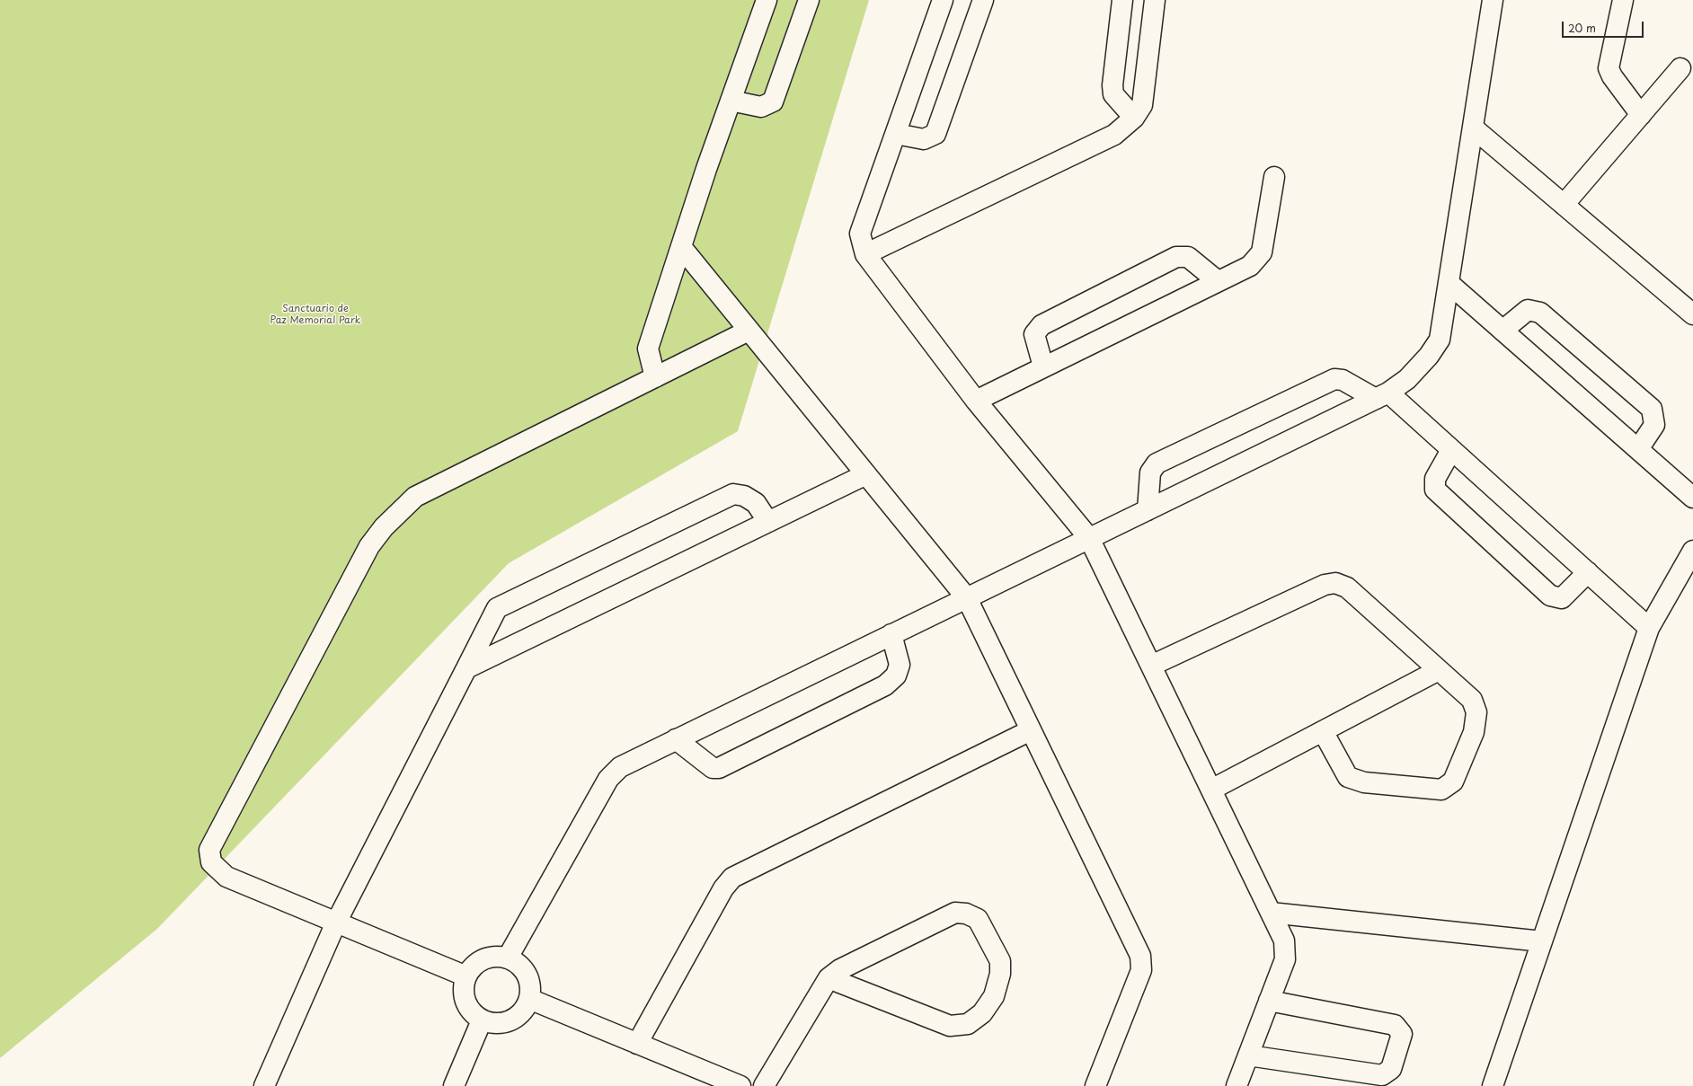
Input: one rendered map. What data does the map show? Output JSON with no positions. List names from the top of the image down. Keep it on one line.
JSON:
{"parks":["Sanctuario de Paz Memorial Park"],"scale_bar":"20 m"}
